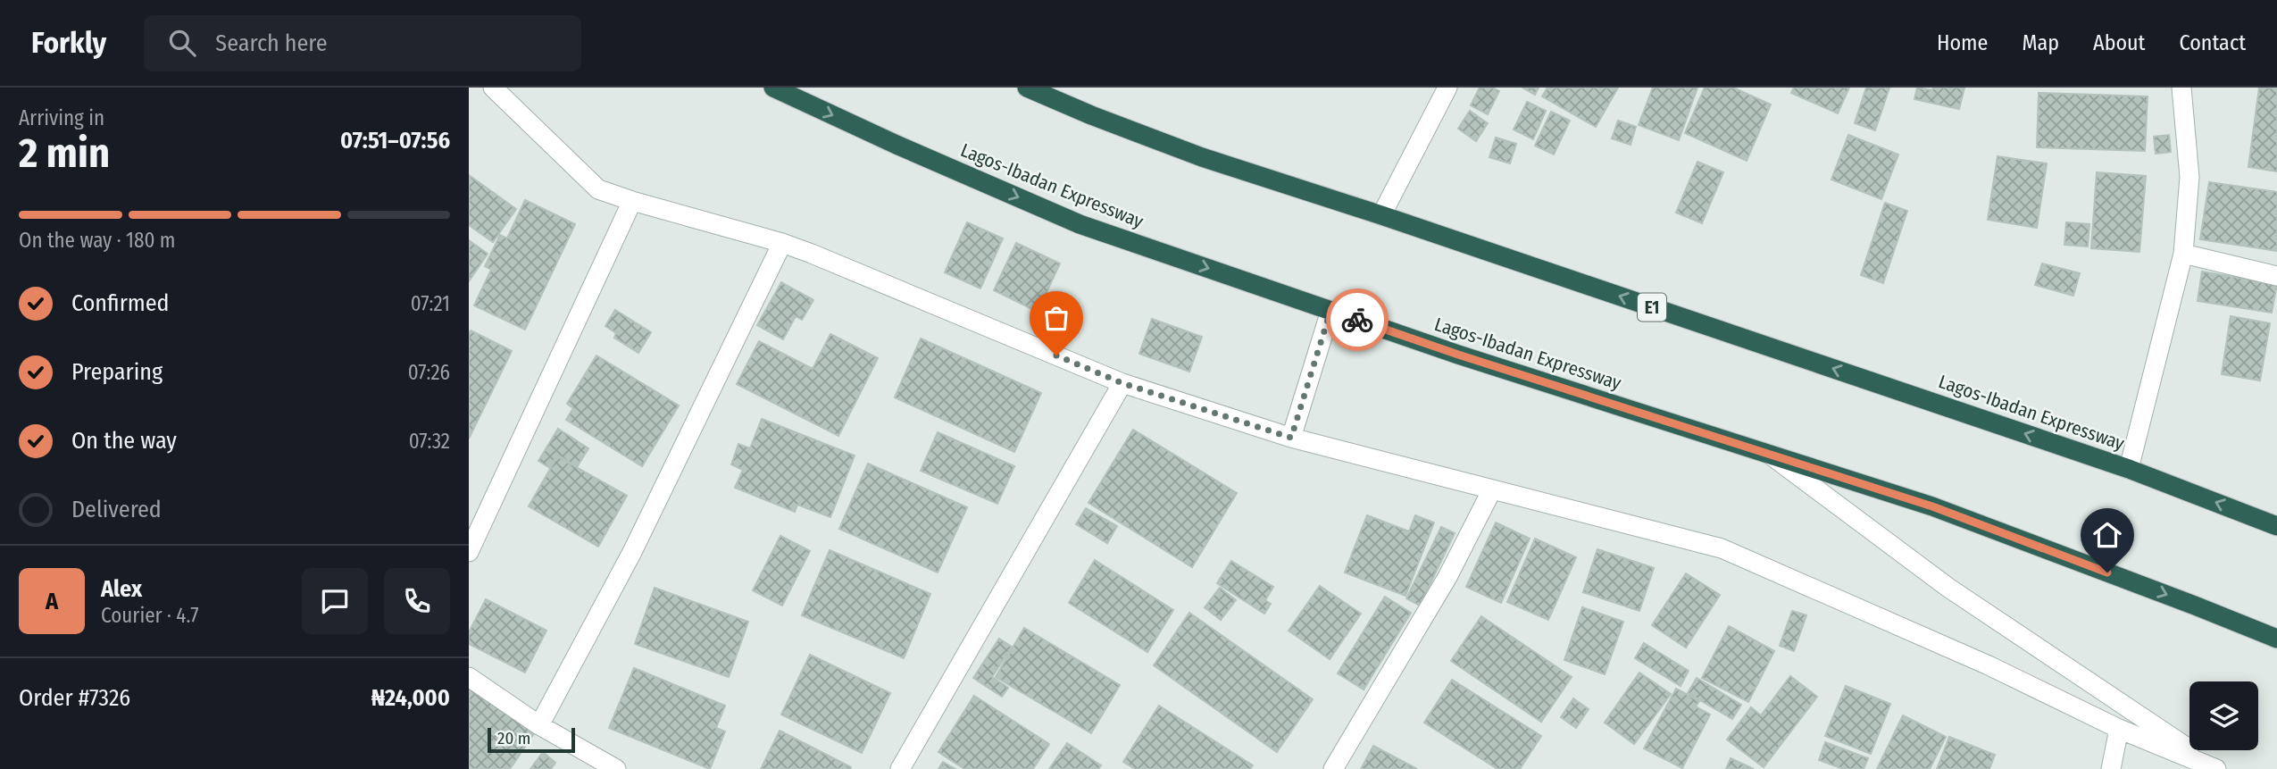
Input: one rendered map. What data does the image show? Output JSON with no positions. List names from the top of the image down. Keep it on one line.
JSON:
{"streets":{"highway":["Lagos-Ibadan Expressway","E1"]},"scale_bar":"20 m","page":{"header":"Forkly","search":"Search here","nav":["Home","Map","About","Contact"],"heading":["2 min","Arriving in","07:51–07:56"],"panel":["Alex","Courier · 4.7","Order #7326","₦24,000"],"bar":"On the way · 180 m","list":[["Confirmed","07:21"],["Preparing","07:26"],["On the way","07:32"],"Delivered"],"round":"A","scale":"20 m"}}
